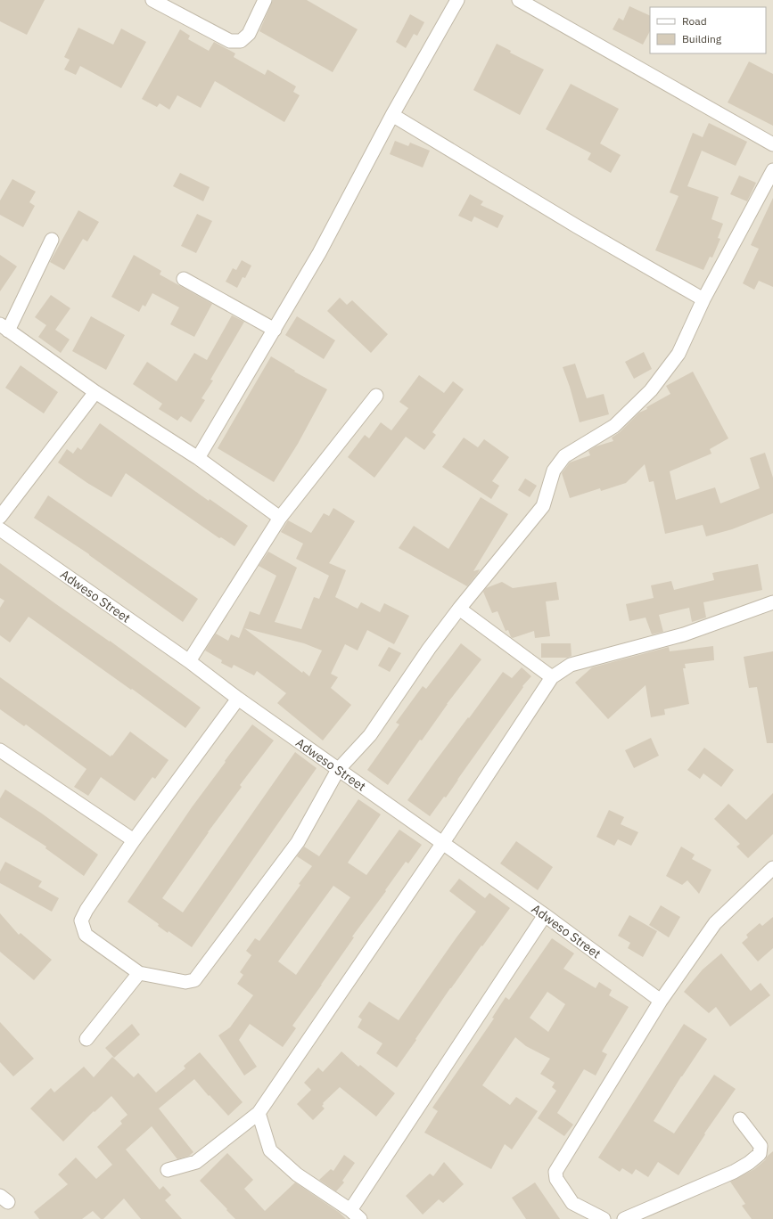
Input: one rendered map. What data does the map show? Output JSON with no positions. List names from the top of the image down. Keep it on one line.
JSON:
{"streets":{"street":["Adweso Street"]},"legend":["Road","Building"]}
